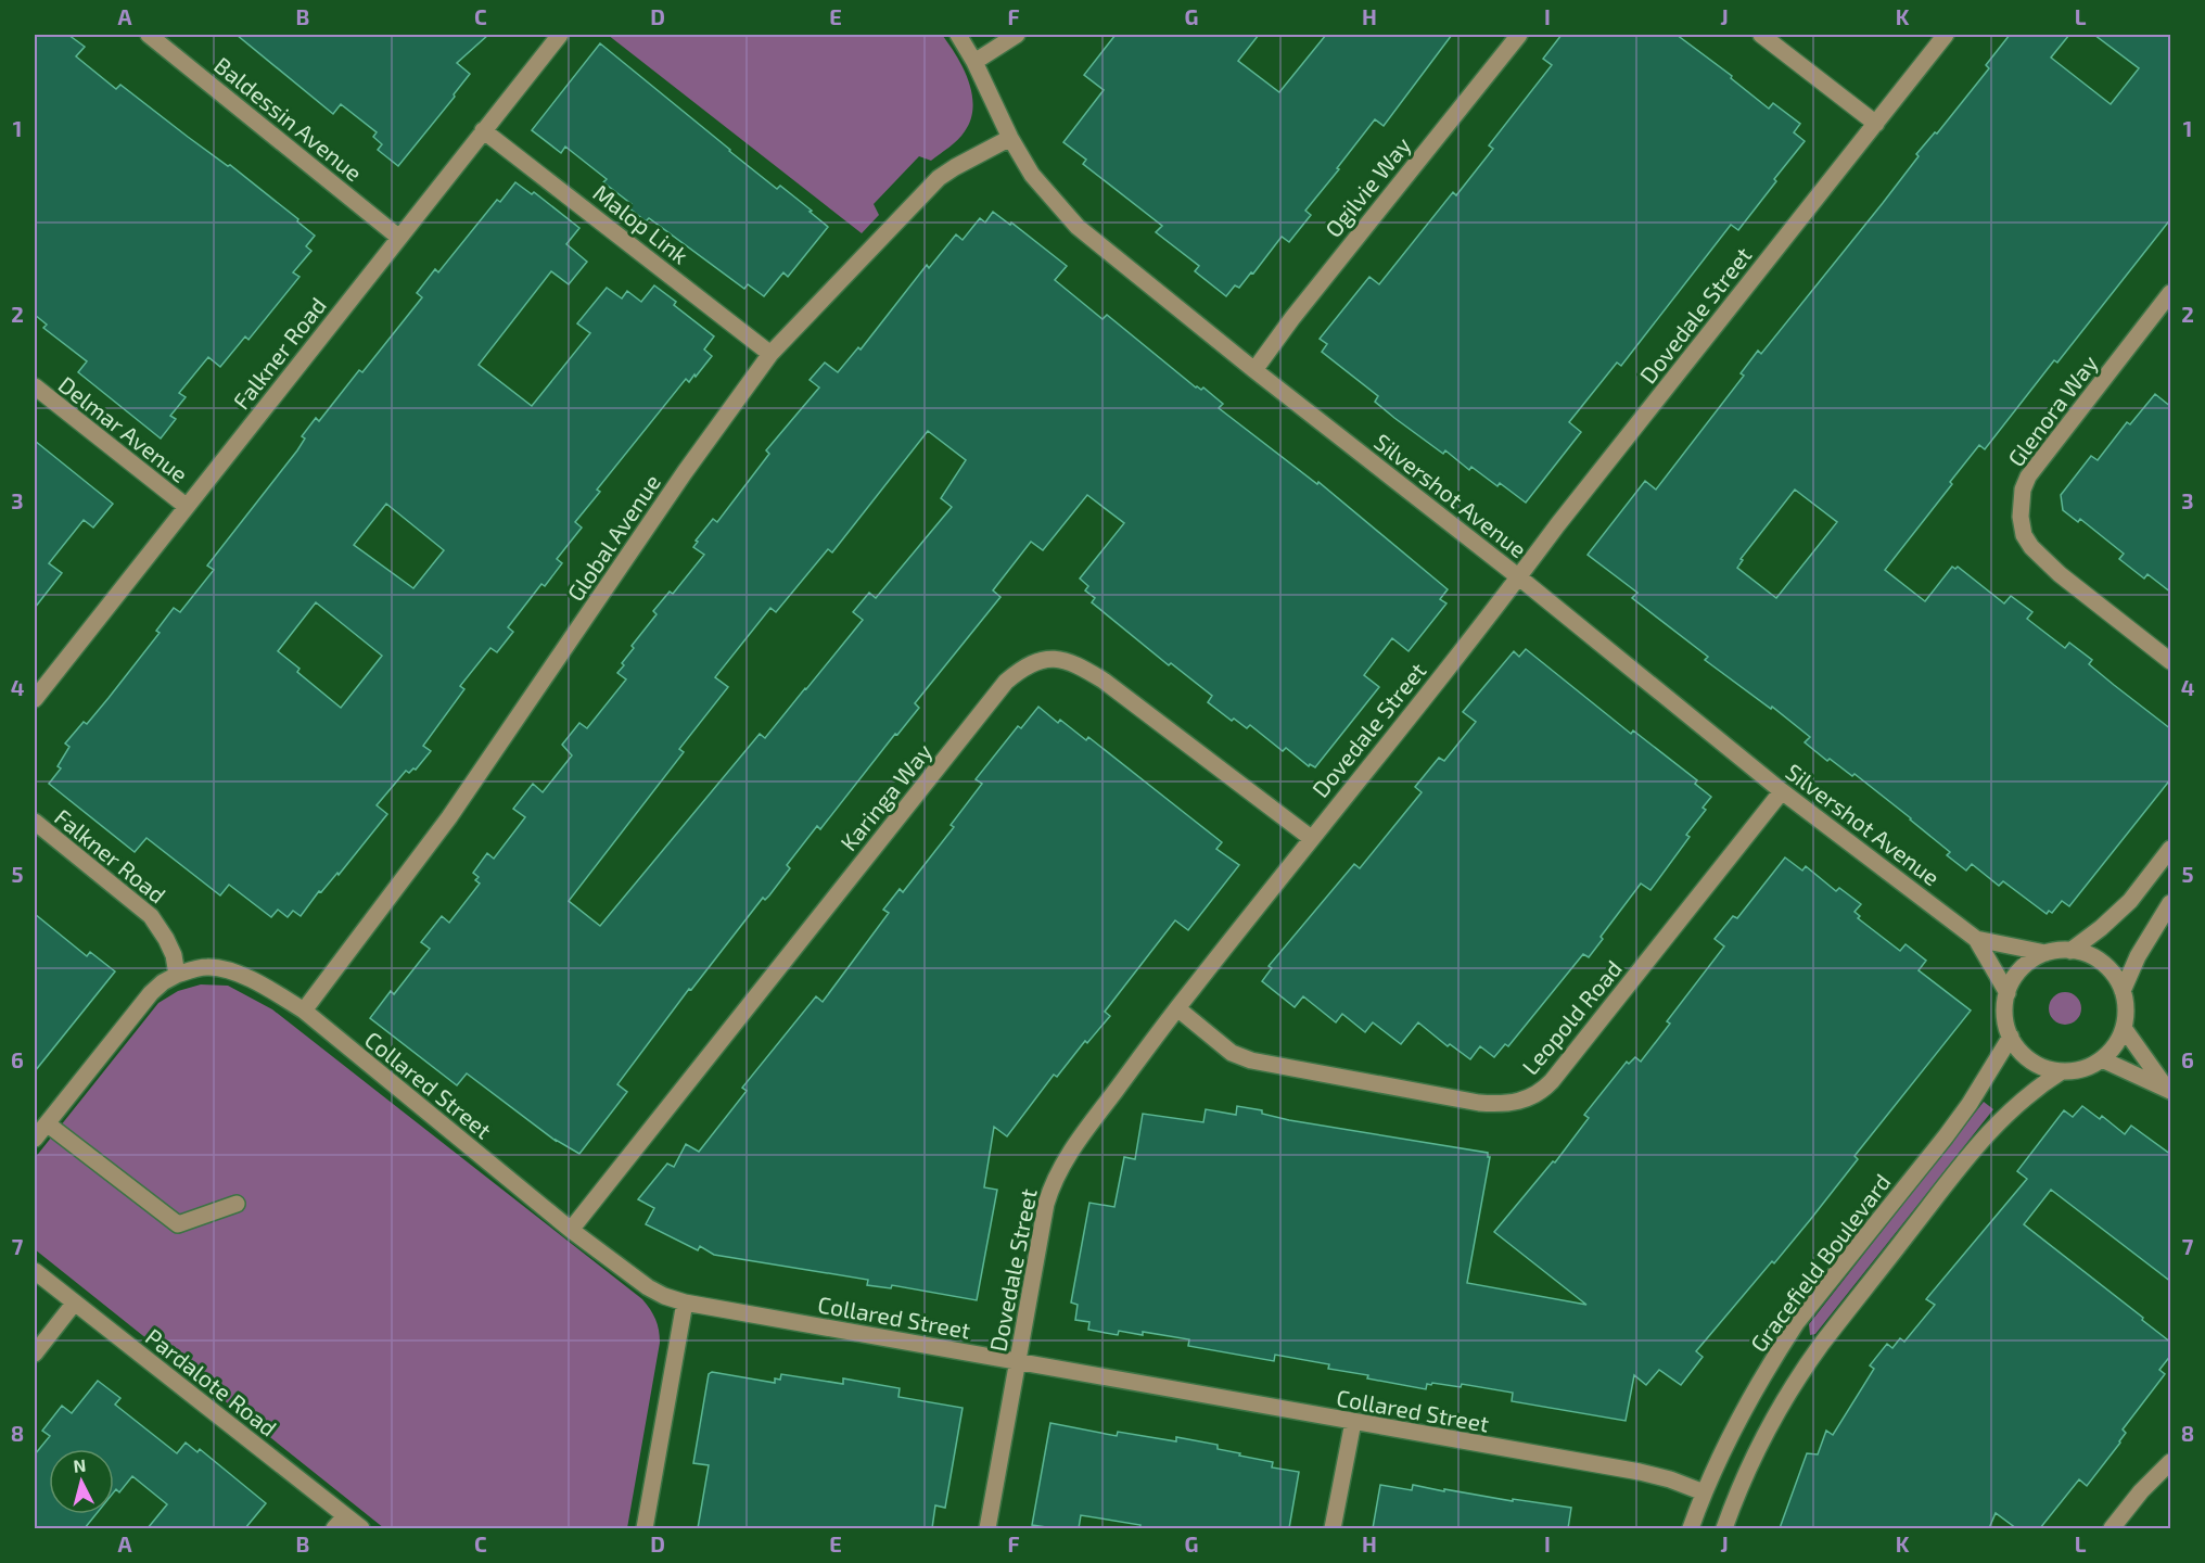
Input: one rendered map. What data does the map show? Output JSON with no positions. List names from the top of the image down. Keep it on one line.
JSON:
{"streets":{"street":["Baldessin Avenue","Ogilvie Way","Malop Link","Dovedale Street","Falkner Road","Glenora Way","Delmar Avenue","Silvershot Avenue","Global Avenue","Karinga Way","Leopold Road","Collared Street","Gracefield Boulevard","Pardalote Road"]},"crossings":[["Baldessin Avenue","Falkner Road"],["Ogilvie Way","Silvershot Avenue"],["Malop Link","Falkner Road"],["Malop Link","Global Avenue"],["Dovedale Street","Silvershot Avenue"],["Dovedale Street","Karinga Way"],["Dovedale Street","Leopold Road"],["Dovedale Street","Collared Street"],["Falkner Road","Delmar Avenue"],["Falkner Road","Collared Street"],["Silvershot Avenue","Global Avenue"],["Silvershot Avenue","Leopold Road"],["Silvershot Avenue","Gracefield Boulevard"],["Global Avenue","Collared Street"],["Karinga Way","Collared Street"],["Collared Street","Gracefield Boulevard"]],"north":"top","grid":{"columns":["A","B","C","D","E","F","G","H","I","J","K","L"],"rows":["1","2","3","4","5","6","7","8"]}}
